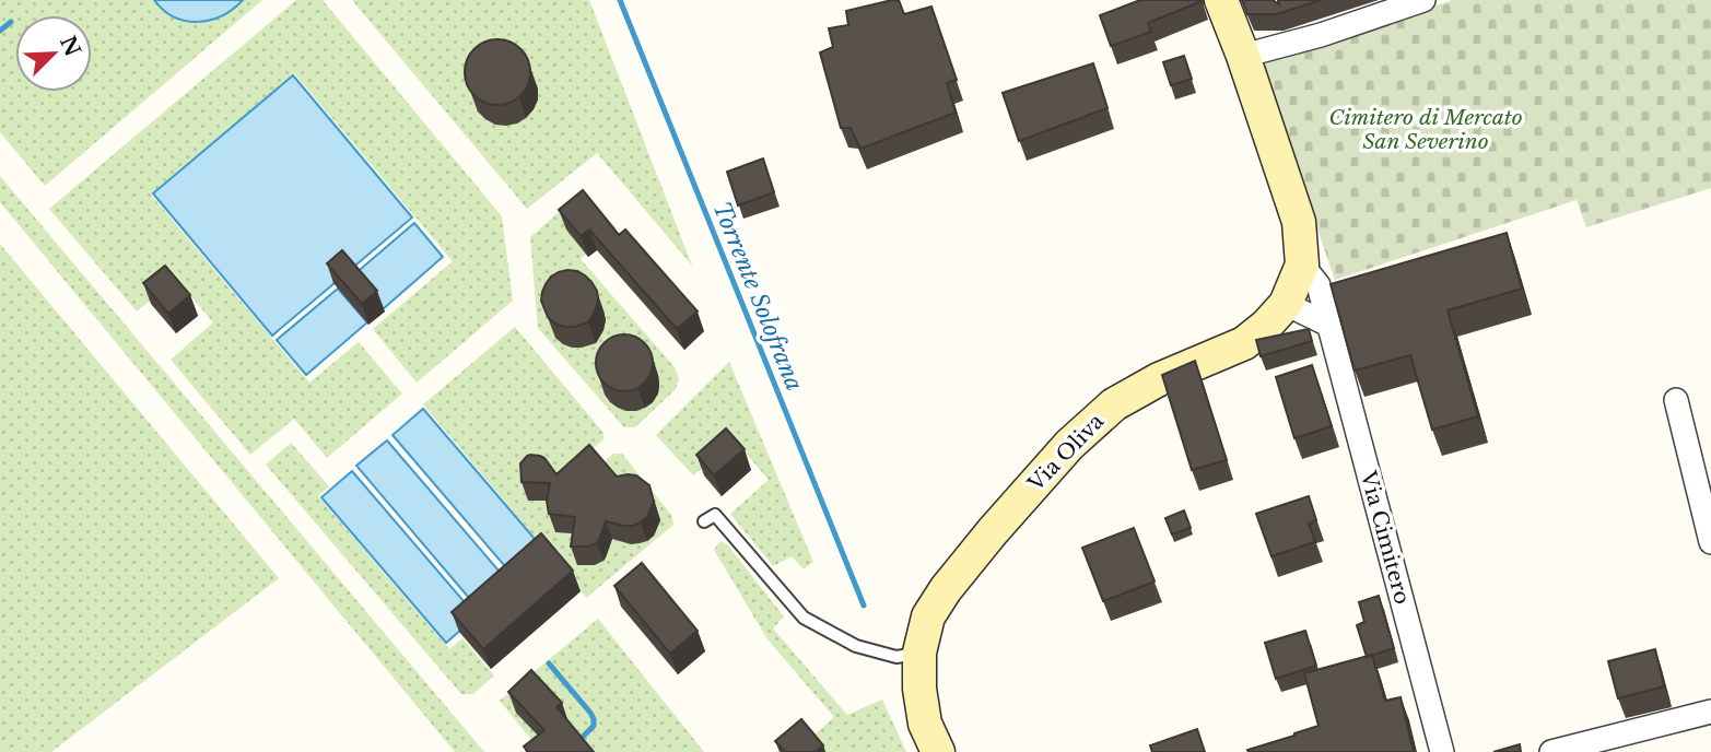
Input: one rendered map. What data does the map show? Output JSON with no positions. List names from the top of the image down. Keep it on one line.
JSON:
{"streets":{"main road":["Via Oliva"],"street":["Via Cimitero"]},"crossings":[["Via Oliva","Via Cimitero"]],"water":["Torrente Solofrana"],"parks":["Cimitero di Mercato San Severino"],"north":"top right"}
